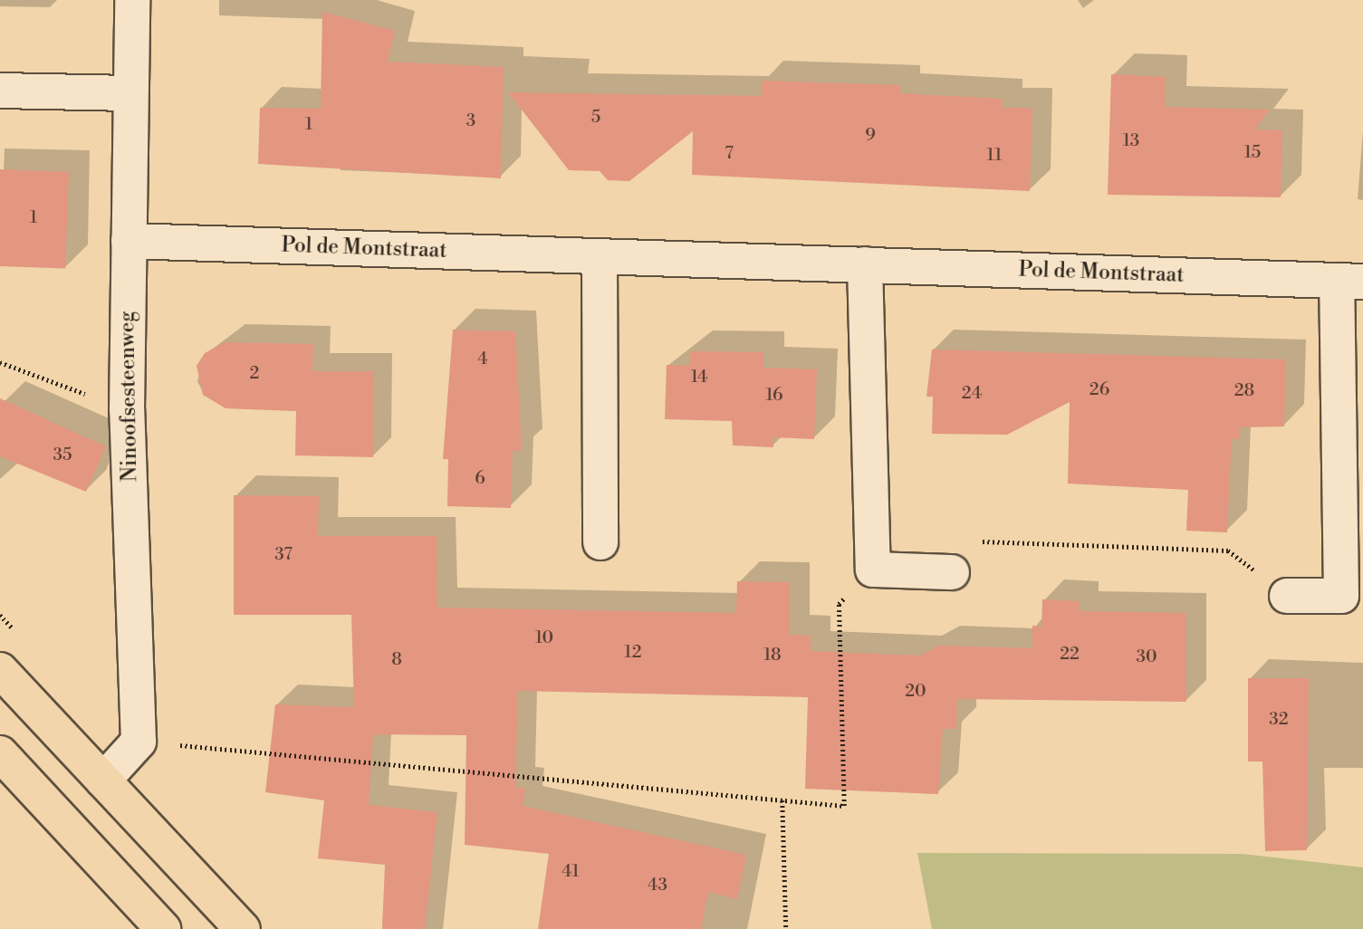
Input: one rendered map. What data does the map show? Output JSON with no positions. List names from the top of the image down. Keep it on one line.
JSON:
{"streets":{"street":["Pol de Montstraat","Ninoofsesteenweg"]},"crossings":[["Pol de Montstraat","Ninoofsesteenweg"]],"house_numbers":["5","3","1","9","13","15","7","11","1","4","2","14","26","28","24","16","35","6","37","10","12","22","18","30","8","20","32","41","43"]}
